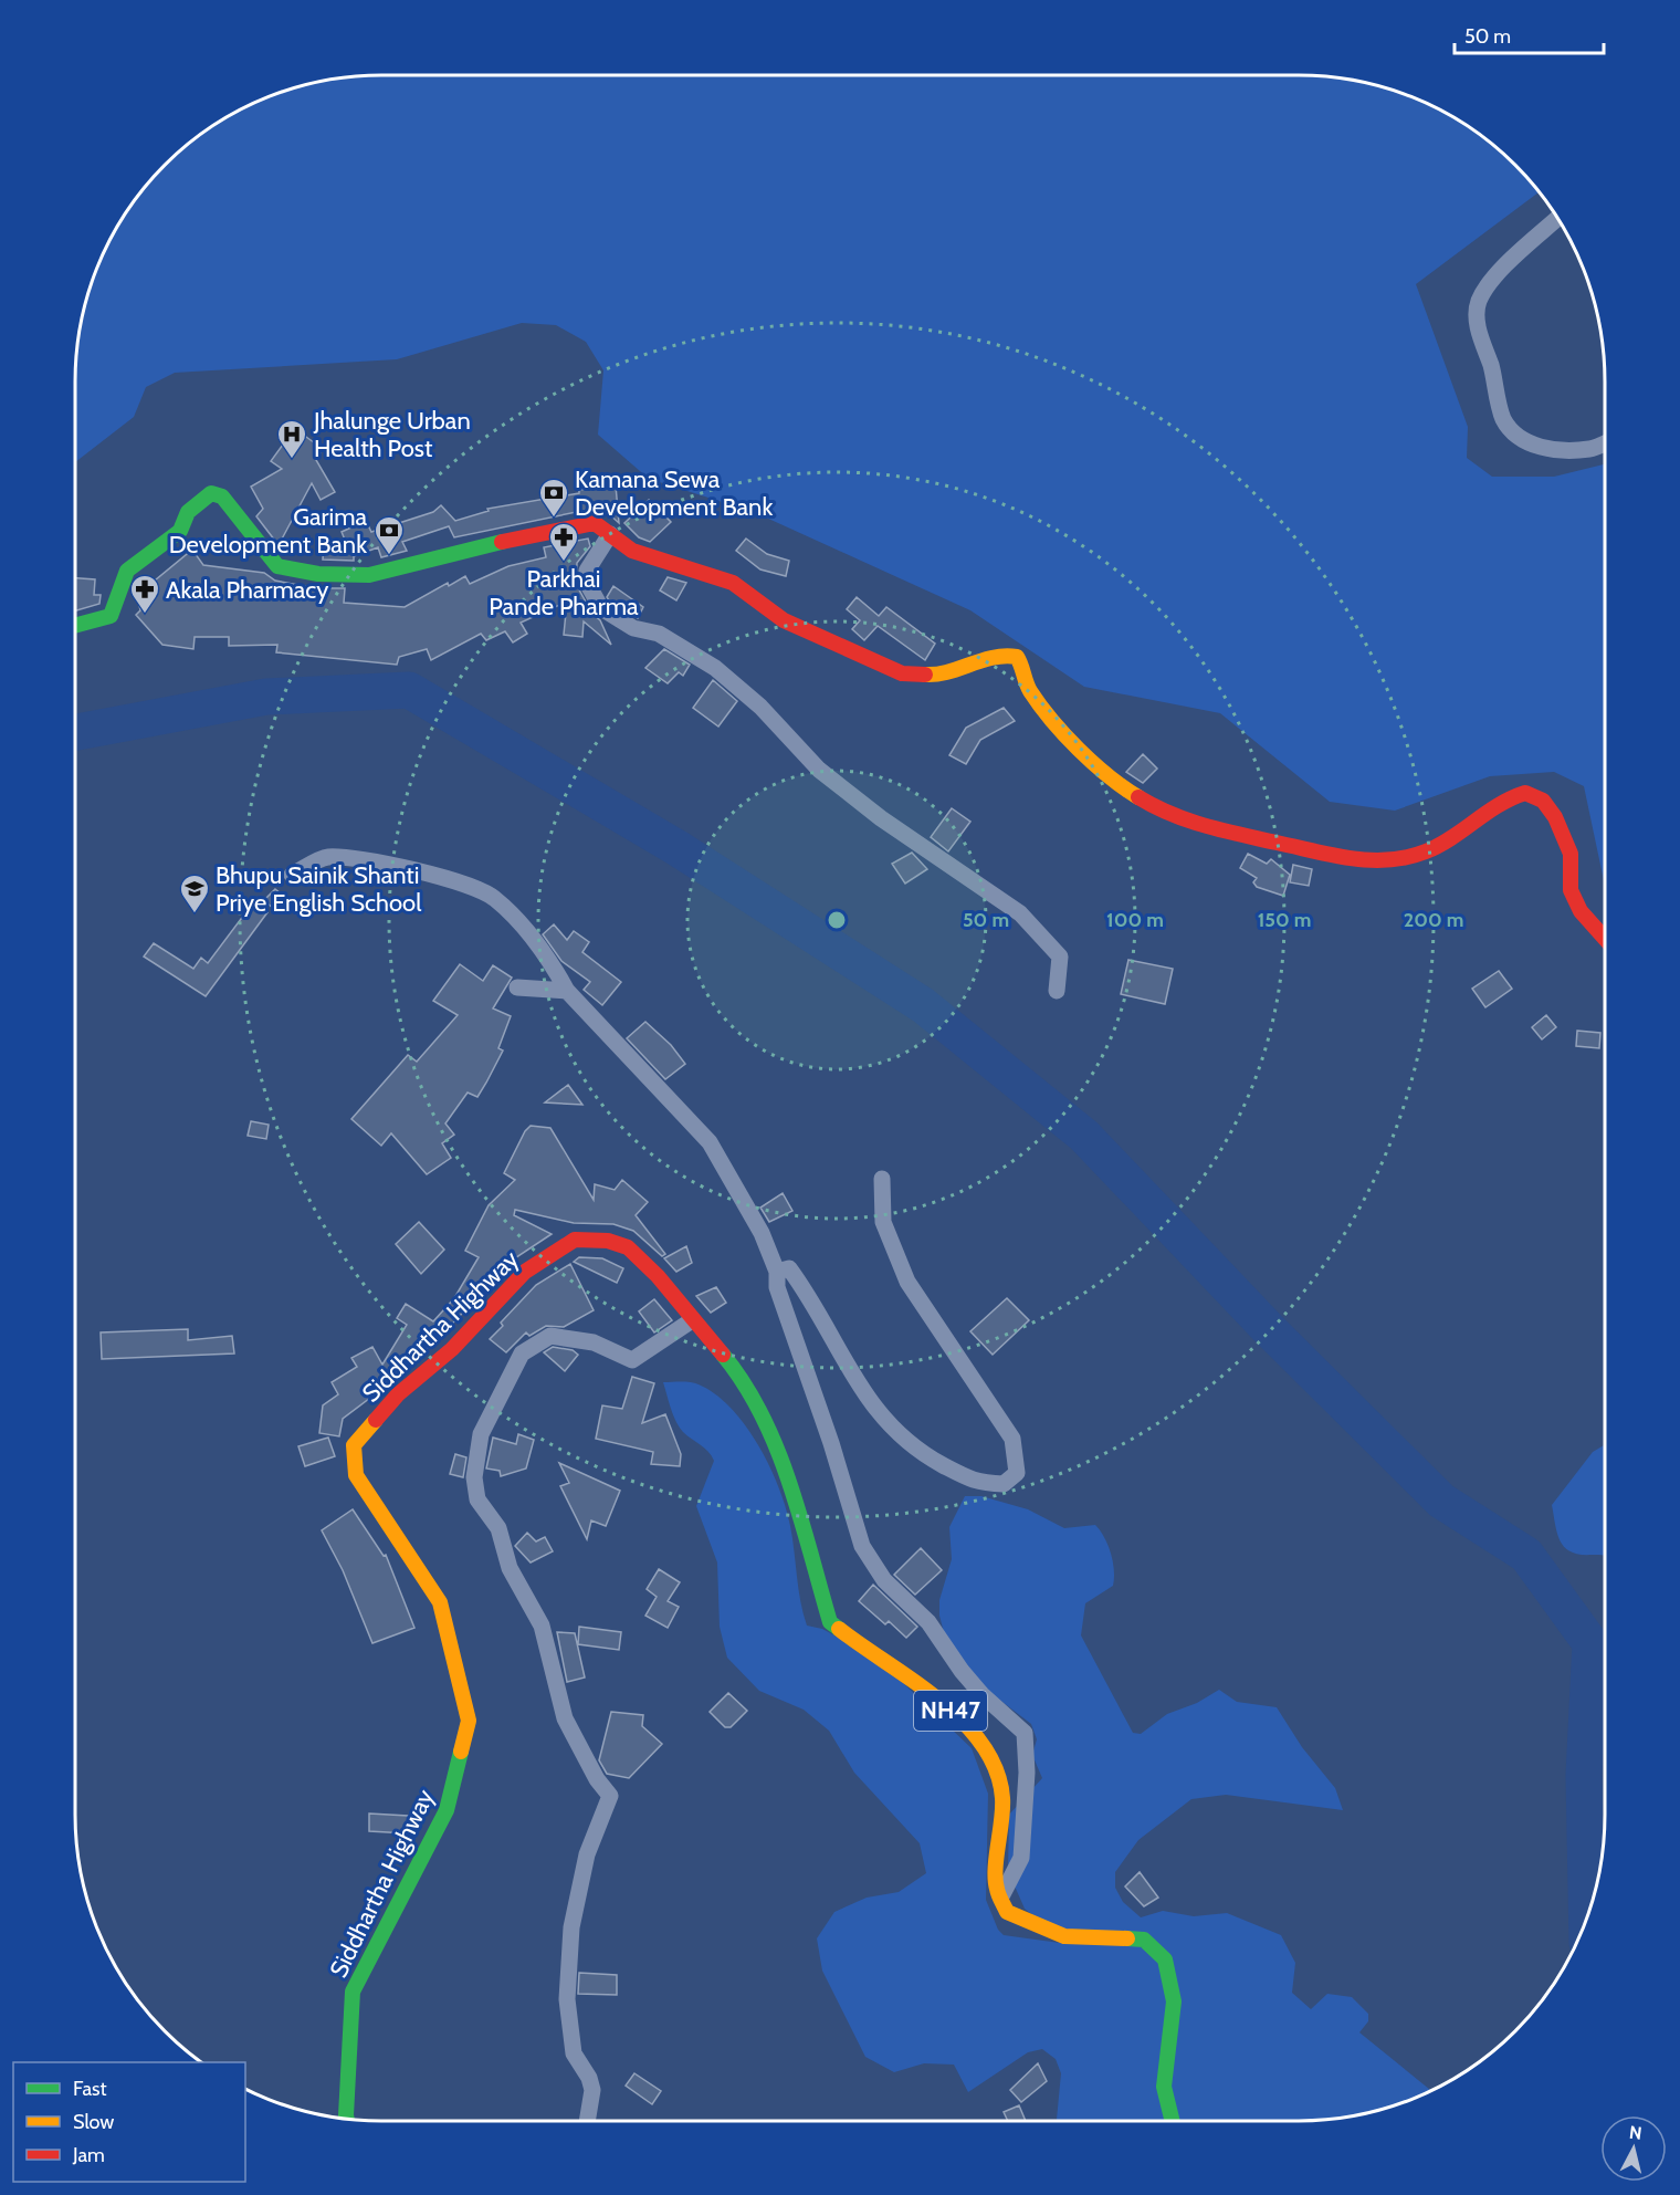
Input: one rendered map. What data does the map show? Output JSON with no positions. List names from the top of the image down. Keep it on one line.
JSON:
{"streets":{"main road":["Siddhartha Highway","NH47"]},"places":{"hospital":["Jhalunge Urban Health Post"],"bank":["Kamana Sewa Development Bank","Garima Development Bank"],"pharmacy":["Parkhai Pande Pharma","Akala Pharmacy"],"school or university":["Bhupu Sainik Shanti Priye English School"]},"legend":["Fast","Slow","Jam"],"scale_bar":"50 m","north":"top","rings":["50 m","100 m","150 m","200 m"]}
